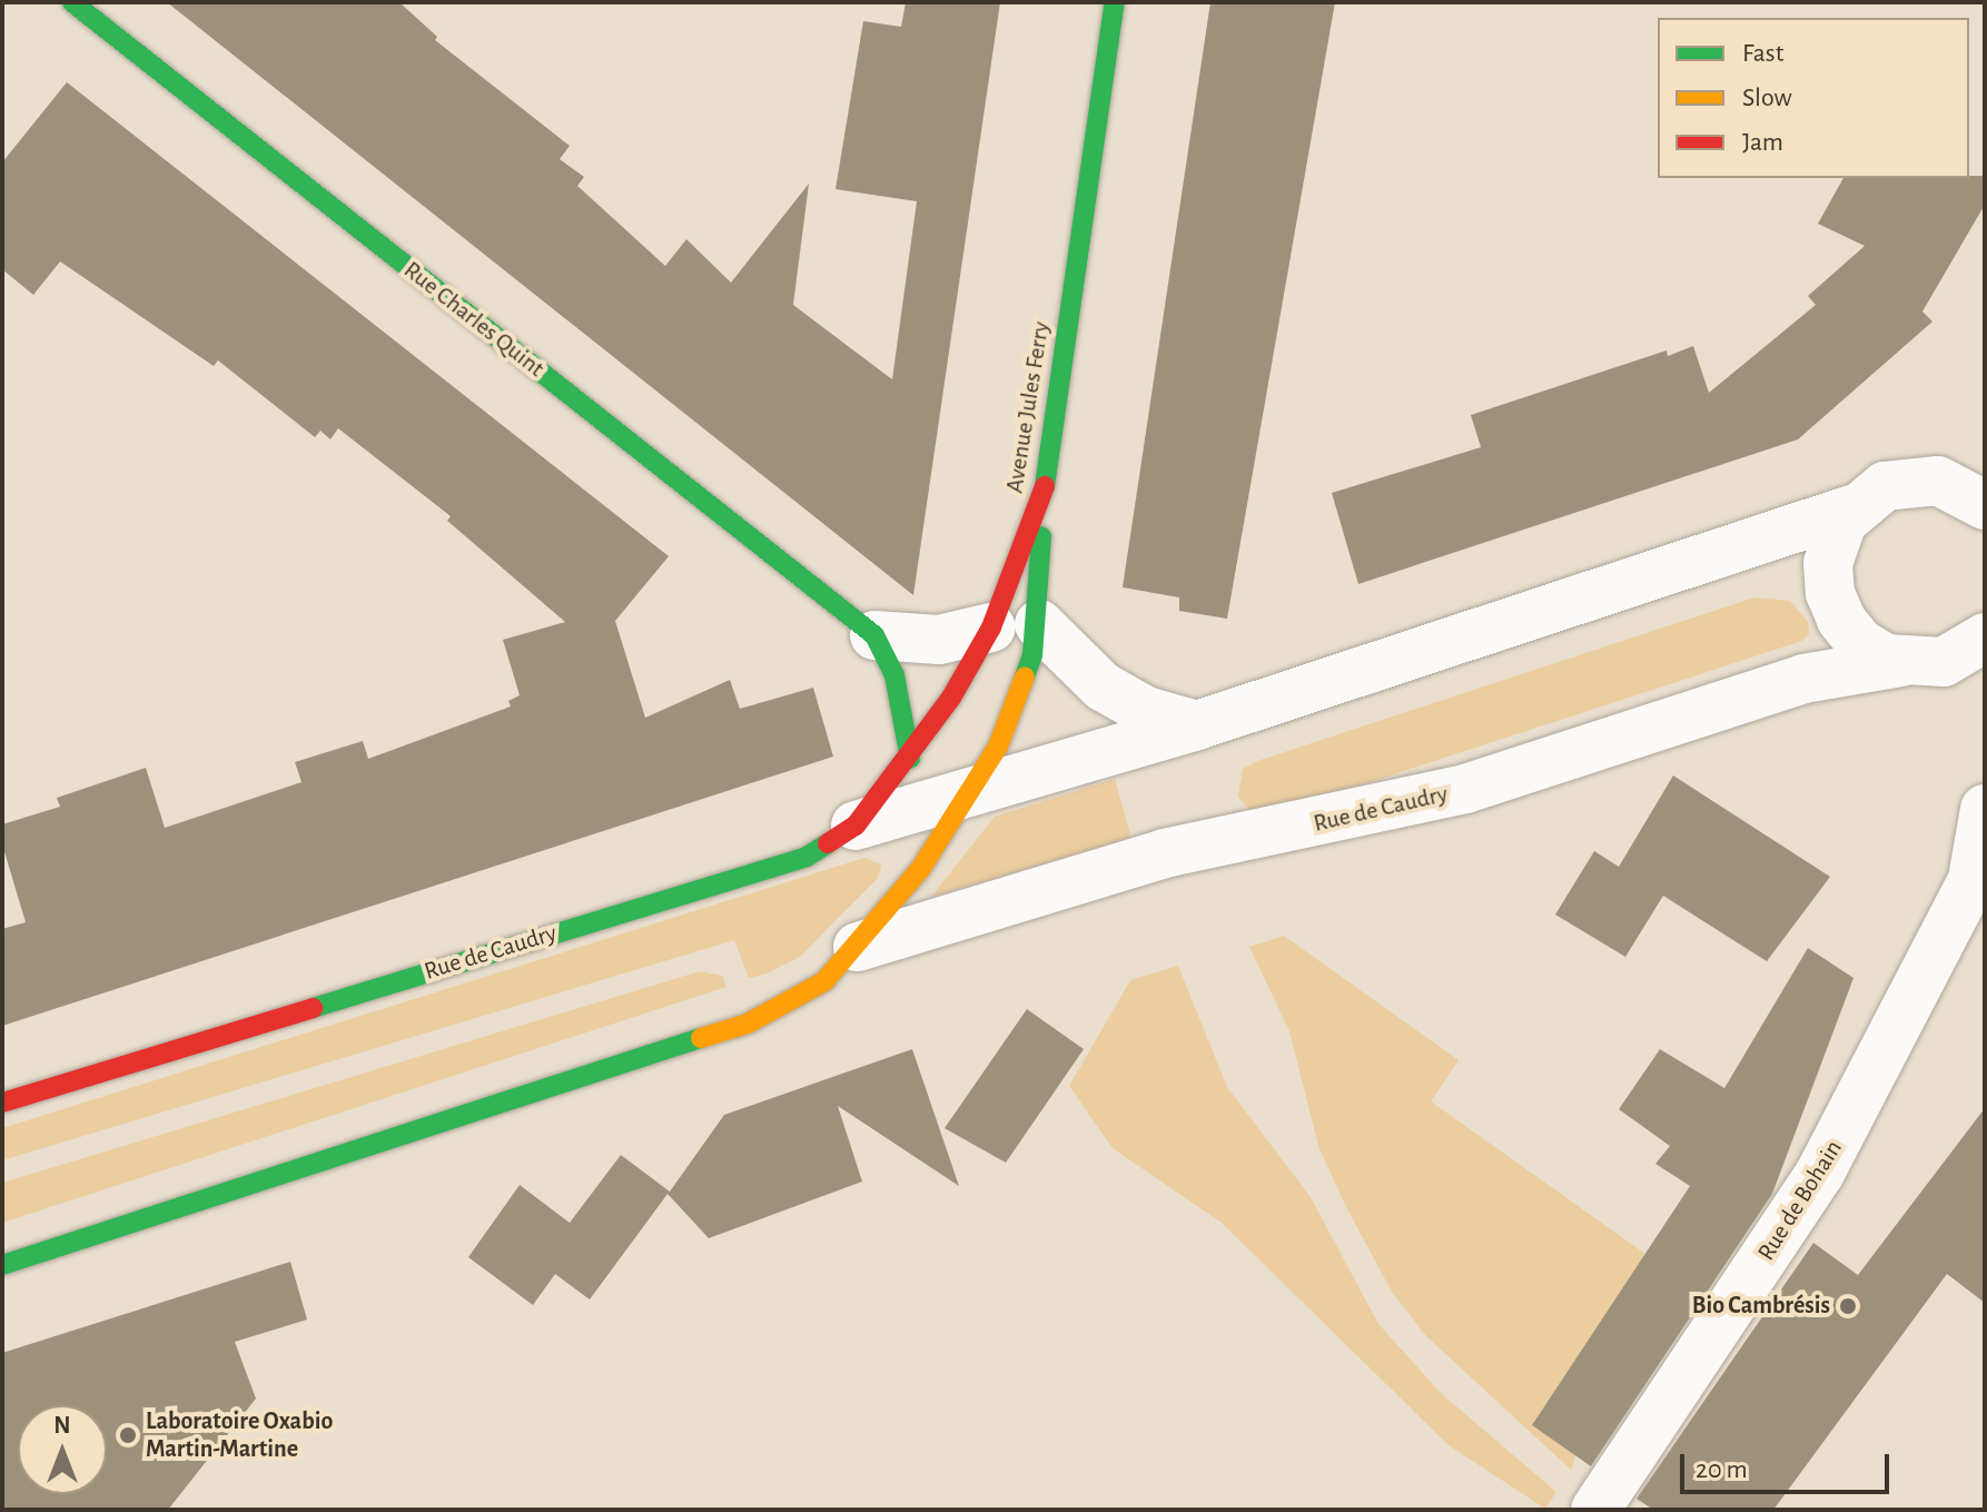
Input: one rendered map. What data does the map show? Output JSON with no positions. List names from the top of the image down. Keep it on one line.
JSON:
{"streets":{"main road":["Rue Charles Quint","Avenue Jules Ferry","Rue de Caudry"],"street":["Rue de Bohain"]},"crossings":[["Rue Charles Quint","Avenue Jules Ferry"],["Avenue Jules Ferry","Rue de Caudry"]],"places":["Bio Cambrésis","Laboratoire Oxabio Martin-Martine"],"legend":["Fast","Slow","Jam"],"scale_bar":"20 m","north":"top"}
